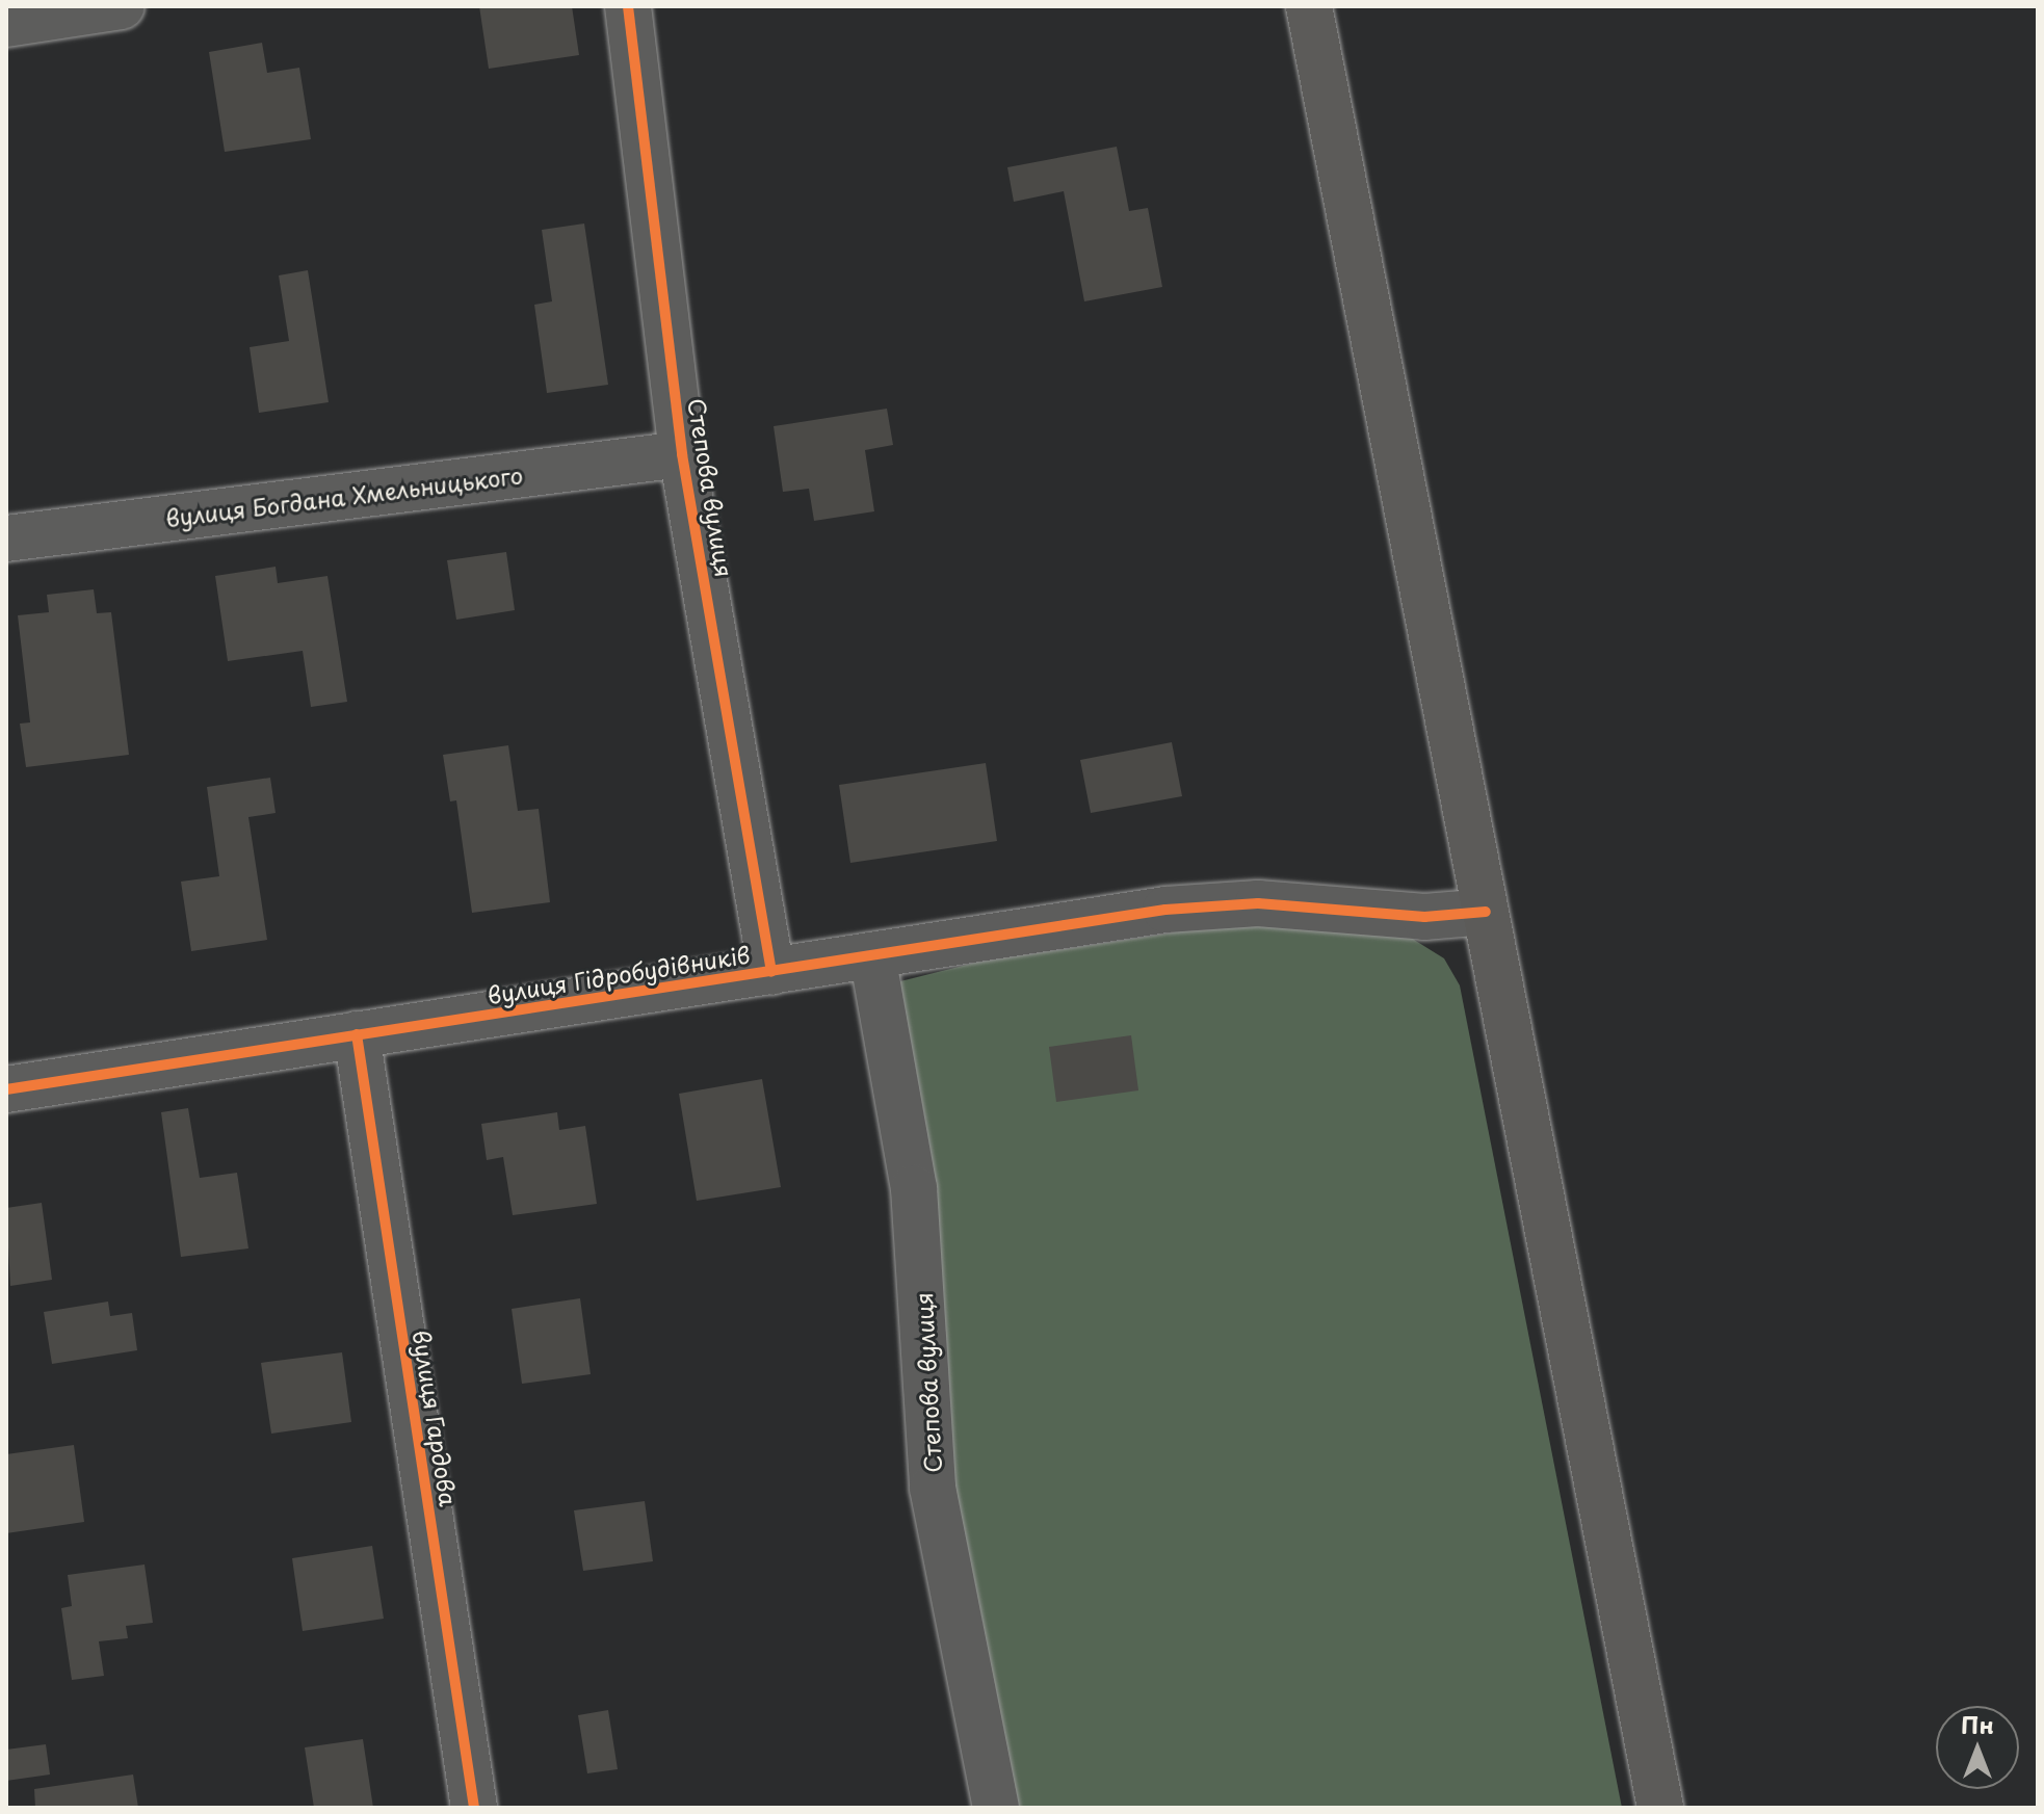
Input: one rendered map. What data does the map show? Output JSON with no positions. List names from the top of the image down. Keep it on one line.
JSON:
{"streets":{"street":["Степова вулиця","вулиця Богдана Хмельницького","вулиця Гідробудівників","вулиця Гардова"]},"crossings":[["Степова вулиця","вулиця Богдана Хмельницького"],["Степова вулиця","вулиця Гідробудівників"],["вулиця Гідробудівників","вулиця Гардова"]],"north":"top"}
